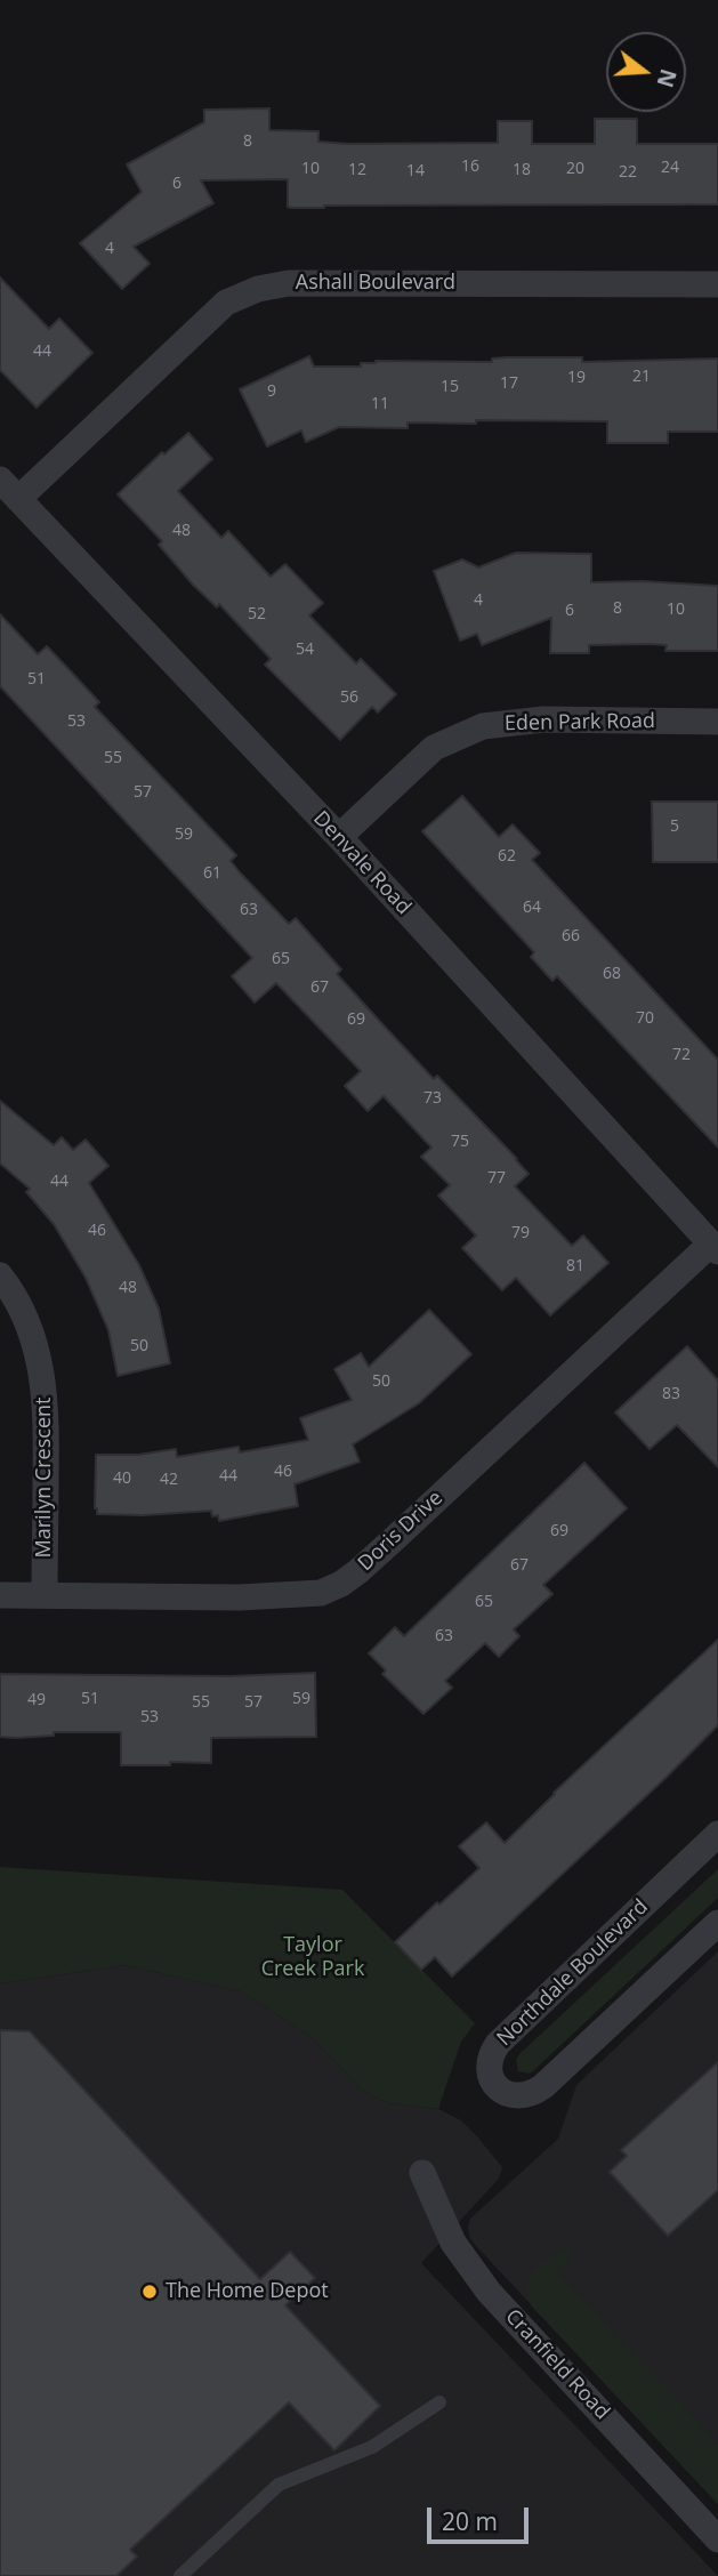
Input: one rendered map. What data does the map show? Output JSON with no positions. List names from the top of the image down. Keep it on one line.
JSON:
{"streets":{"street":["Ashall Boulevard","Eden Park Road","Denvale Road","Marilyn Crescent","Doris Drive","Northdale Boulevard","Cranfield Road"]},"crossings":[["Ashall Boulevard","Denvale Road"],["Eden Park Road","Denvale Road"],["Denvale Road","Doris Drive"],["Marilyn Crescent","Doris Drive"]],"parks":["Taylor Creek Park"],"places":["The Home Depot"],"house_numbers":["8","16","24","10","20","12","18","14","22","6","4","44","21","19","17","15","9","11","48","4","8","10","6","52","54","51","56","53","55","57","5","59","62","61","64","63","66","65","68","67","70","69","72","73","75","77","44","46","79","81","48","50","50","83","46","44","40","42","69","67","65","63","51","59","49","55","57","53"],"scale_bar":"20 m","north":"right"}
